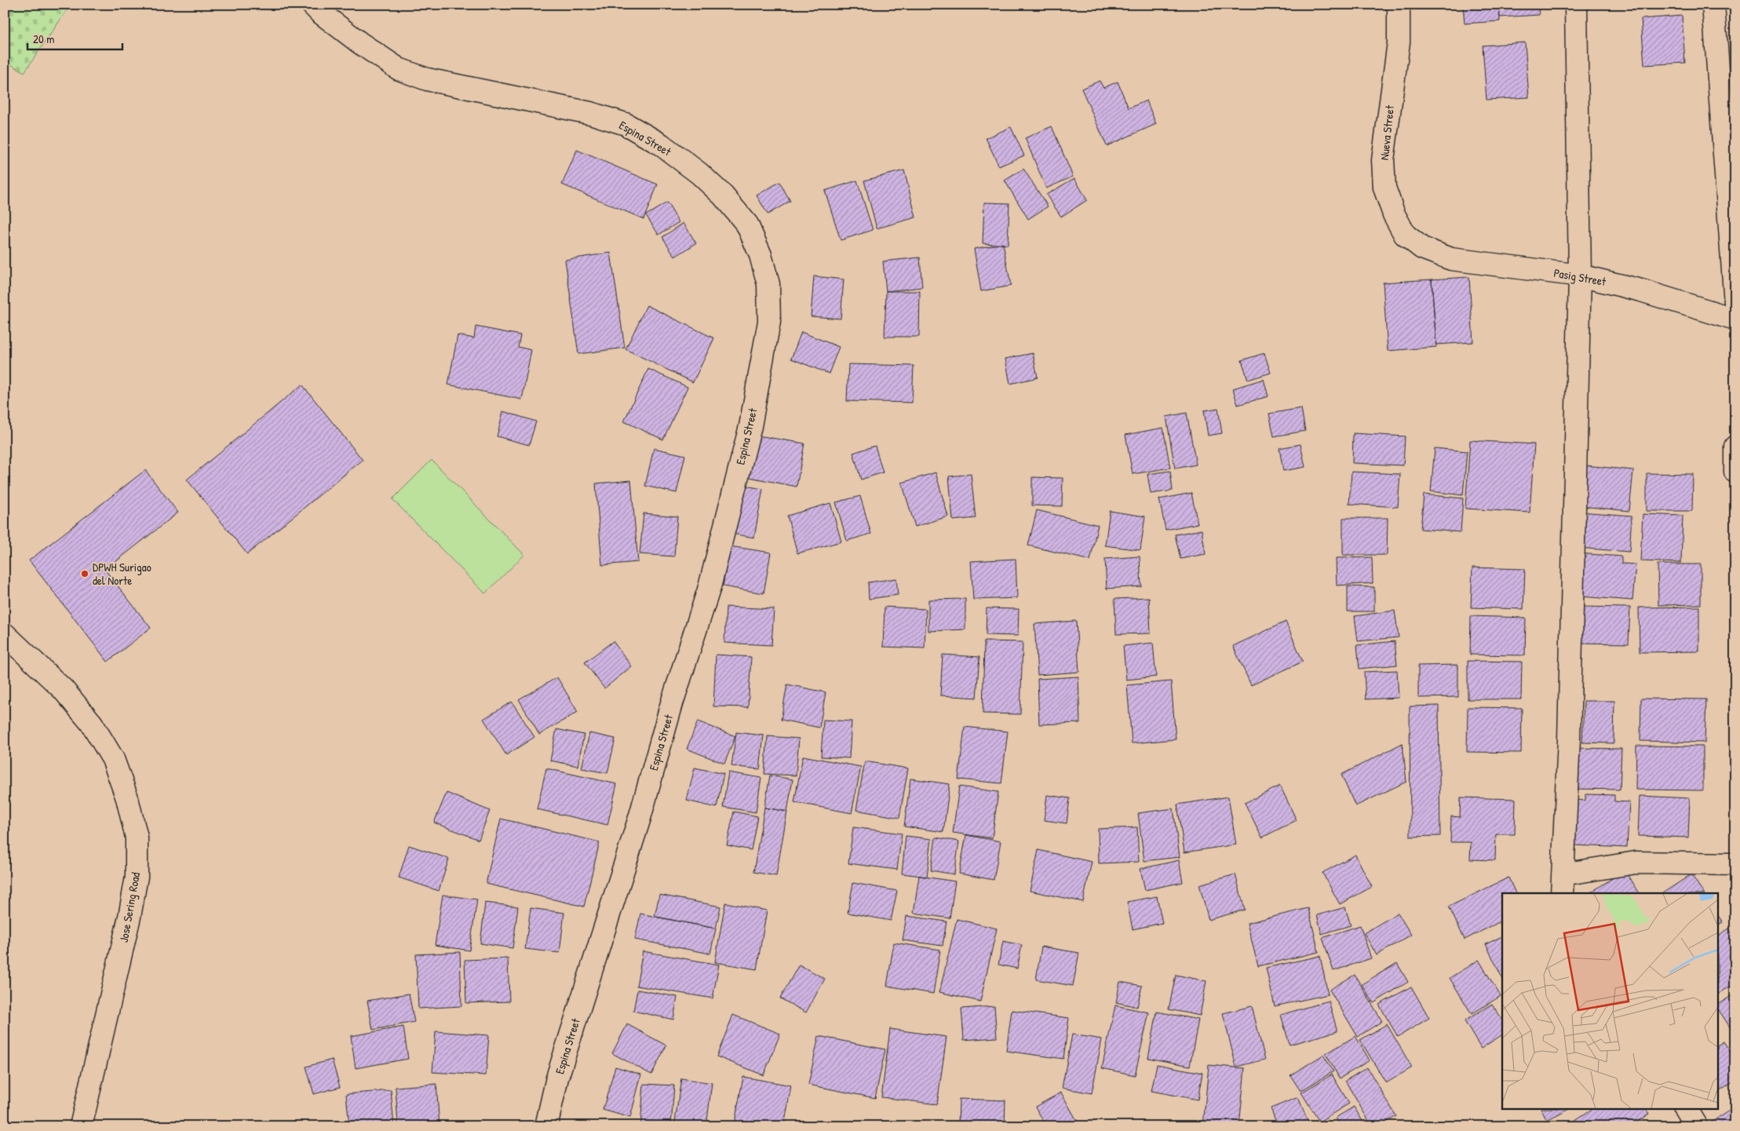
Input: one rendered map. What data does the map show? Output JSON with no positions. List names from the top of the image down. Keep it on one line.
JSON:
{"streets":{"street":["Nueva Street","Espina Street","Pasig Street","Jose Sering Road"]},"crossings":[["Nueva Street","Pasig Street"]],"places":["DPWH Surigao del Norte"],"scale_bar":"20 m"}
